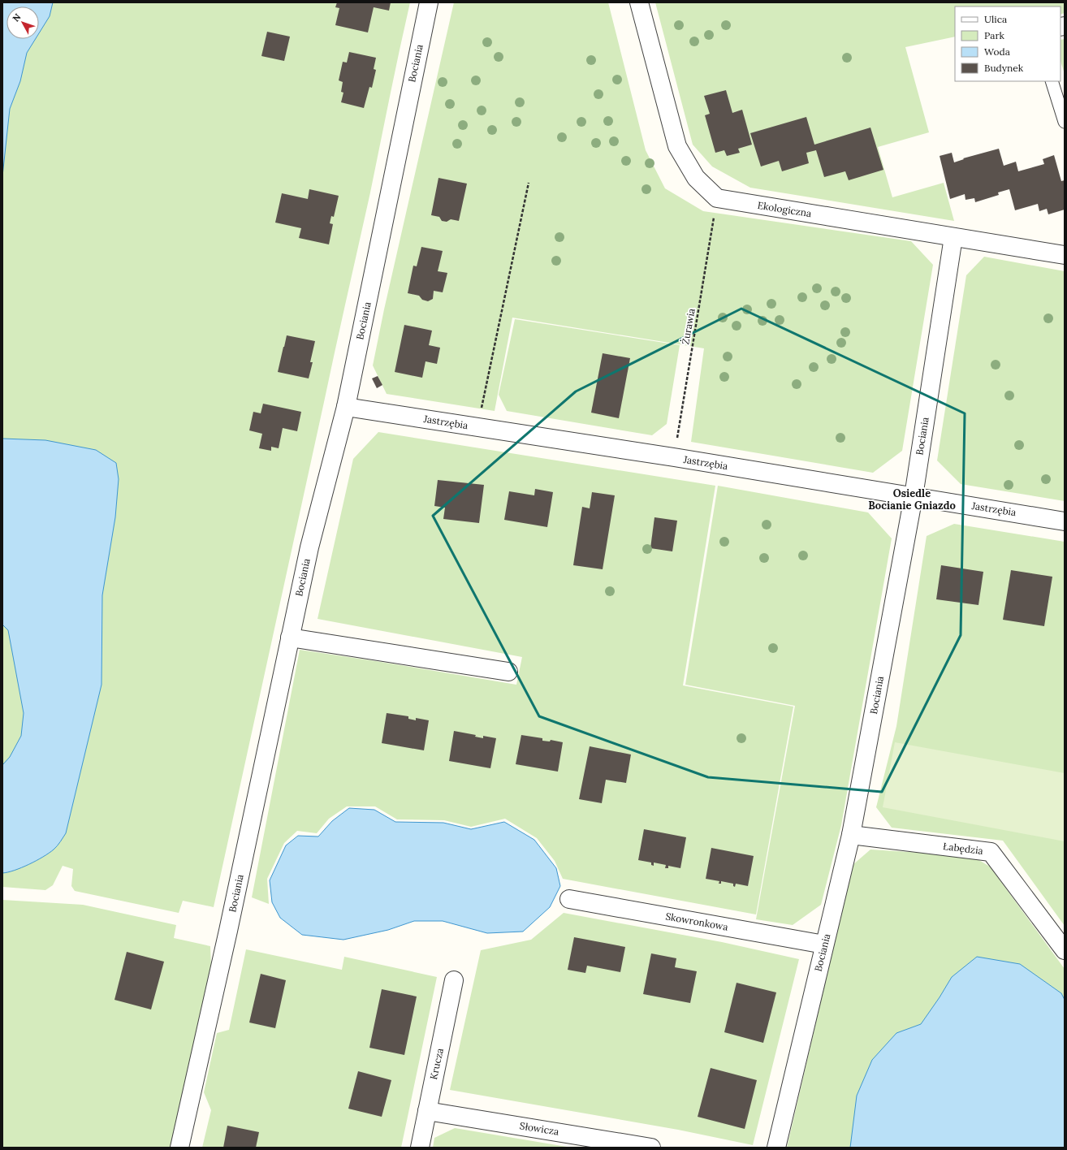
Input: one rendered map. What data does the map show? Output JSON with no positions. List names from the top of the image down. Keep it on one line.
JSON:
{"streets":{"street":["Bociania","Ekologiczna","Jastrzębia","Łabędzia","Skowronkowa","Krucza","Słowicza"],"path":["Żurawia"]},"crossings":[["Bociania","Ekologiczna"],["Bociania","Jastrzębia"],["Bociania","Łabędzia"],["Bociania","Skowronkowa"],["Ekologiczna","Żurawia"],["Żurawia","Jastrzębia"],["Krucza","Słowicza"]],"districts":["Osiedle Bocianie Gniazdo"],"legend":["Ulica","Park","Woda","Budynek"],"north":"top left"}
